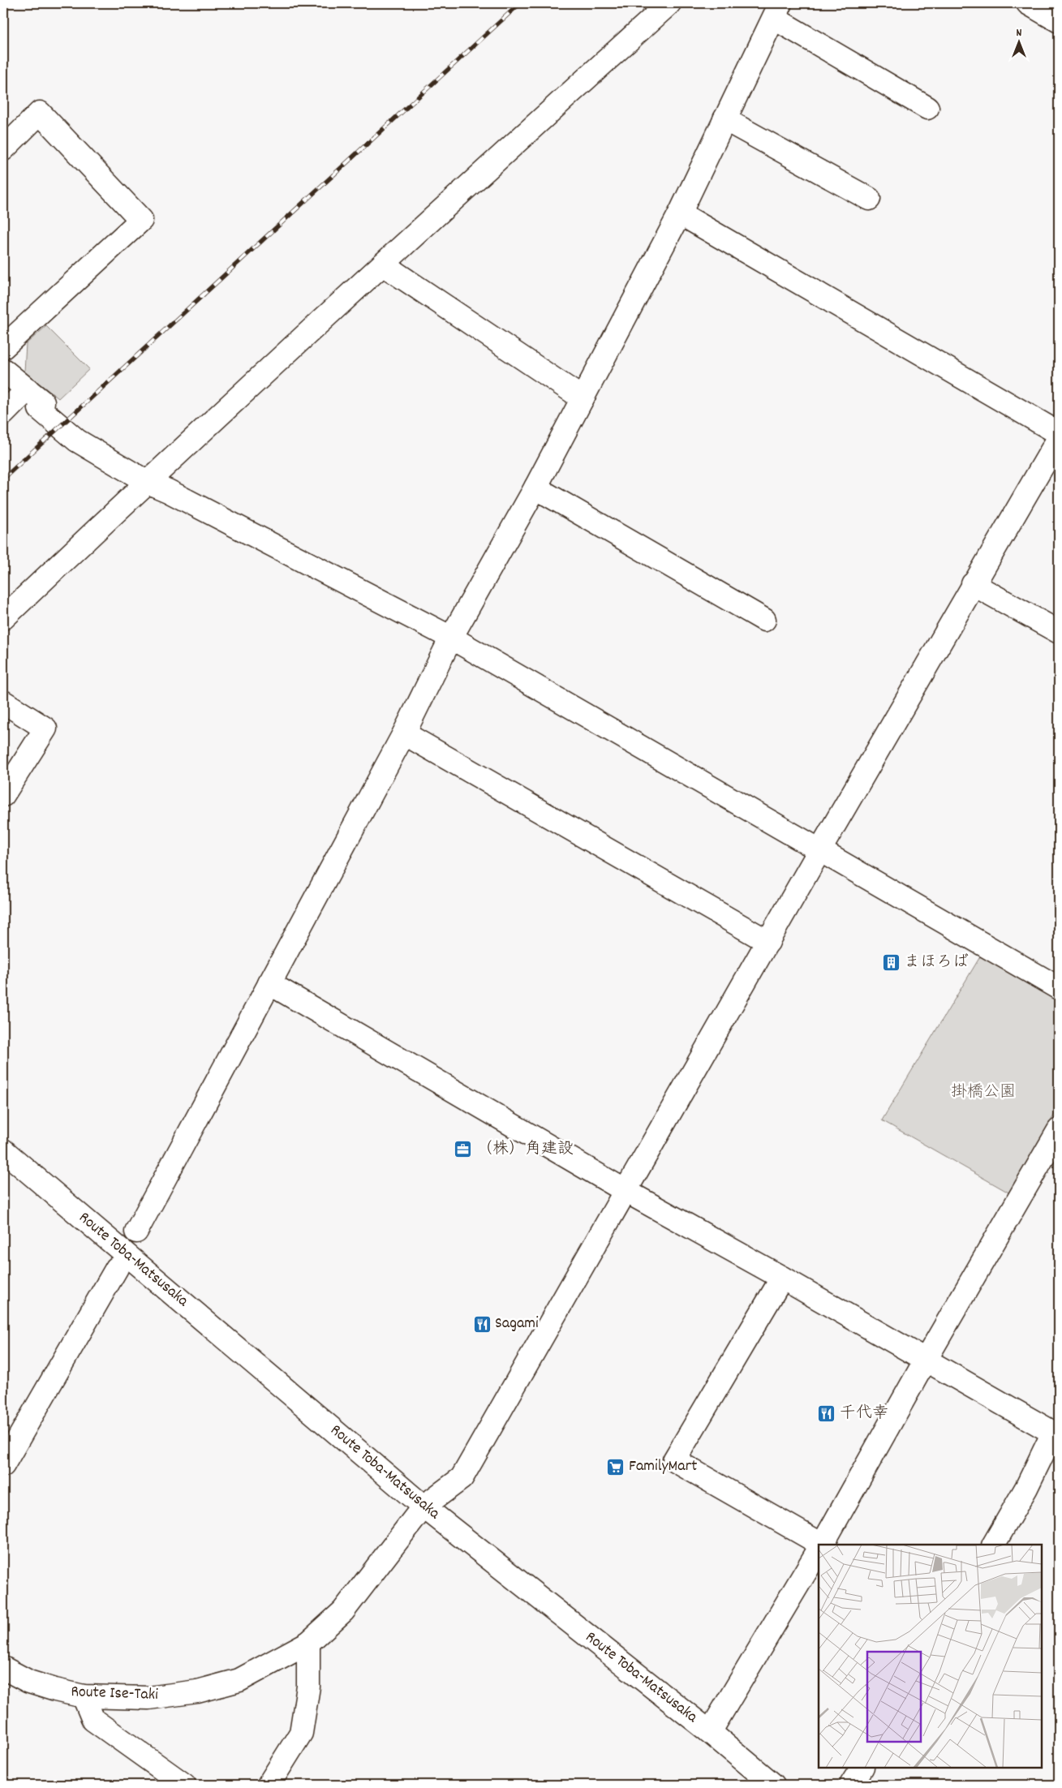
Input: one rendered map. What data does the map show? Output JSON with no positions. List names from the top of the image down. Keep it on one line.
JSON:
{"streets":{"street":["Route Toba-Matsusaka","Route Ise-Taki"]},"crossings":[["Route Toba-Matsusaka","Route Ise-Taki"]],"parks":["掛橋公園"],"places":{"building":["まほろば"],"office":["（株）角建設"],"restaurant":["Sagami","千代幸"],"supermarket":["FamilyMart"]},"north":"top"}
